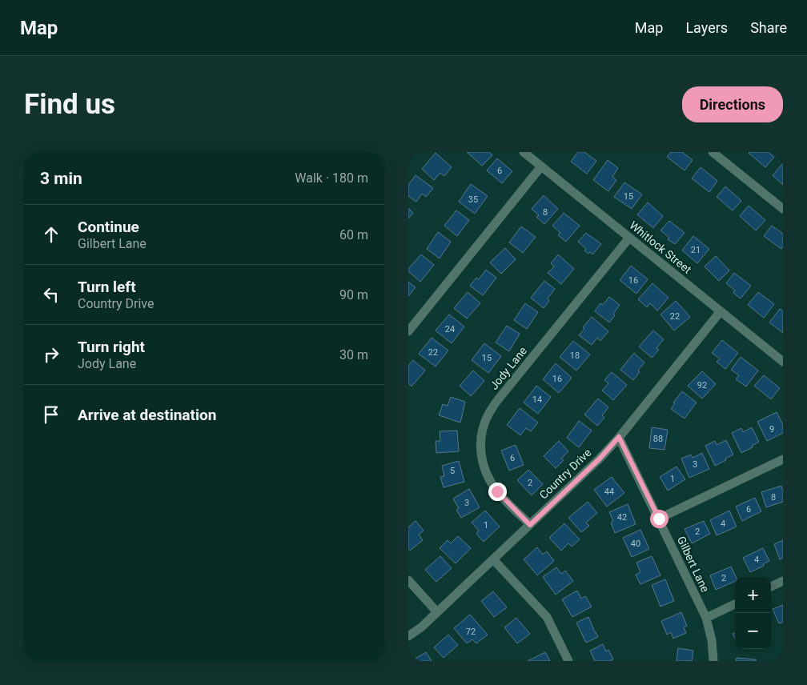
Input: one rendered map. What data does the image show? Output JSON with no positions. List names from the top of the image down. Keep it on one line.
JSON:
{"streets":{"street":["Whitlock Street","Jody Lane","Country Drive","Gilbert Lane"]},"crossings":[["Whitlock Street","Jody Lane"],["Whitlock Street","Country Drive"],["Jody Lane","Country Drive"],["Country Drive","Gilbert Lane"]],"house_numbers":["6","15","35","8","21","16","22","24","22","18","15","16","92","14","9","88","6","3","5","1","2","44","8","3","6","42","4","1","2","40","4","2","72"],"page":{"header":"Map","nav":["Map","Layers","Share"],"buttons":"Directions","title":"Find us","heading":["3 min","Walk · 180 m"],"list":[["Continue","Gilbert Lane","60 m"],["Turn left","Country Drive","90 m"],["Turn right","Jody Lane","30 m"],"Arrive at destination"],"map_buttons":["+","−"]}}
